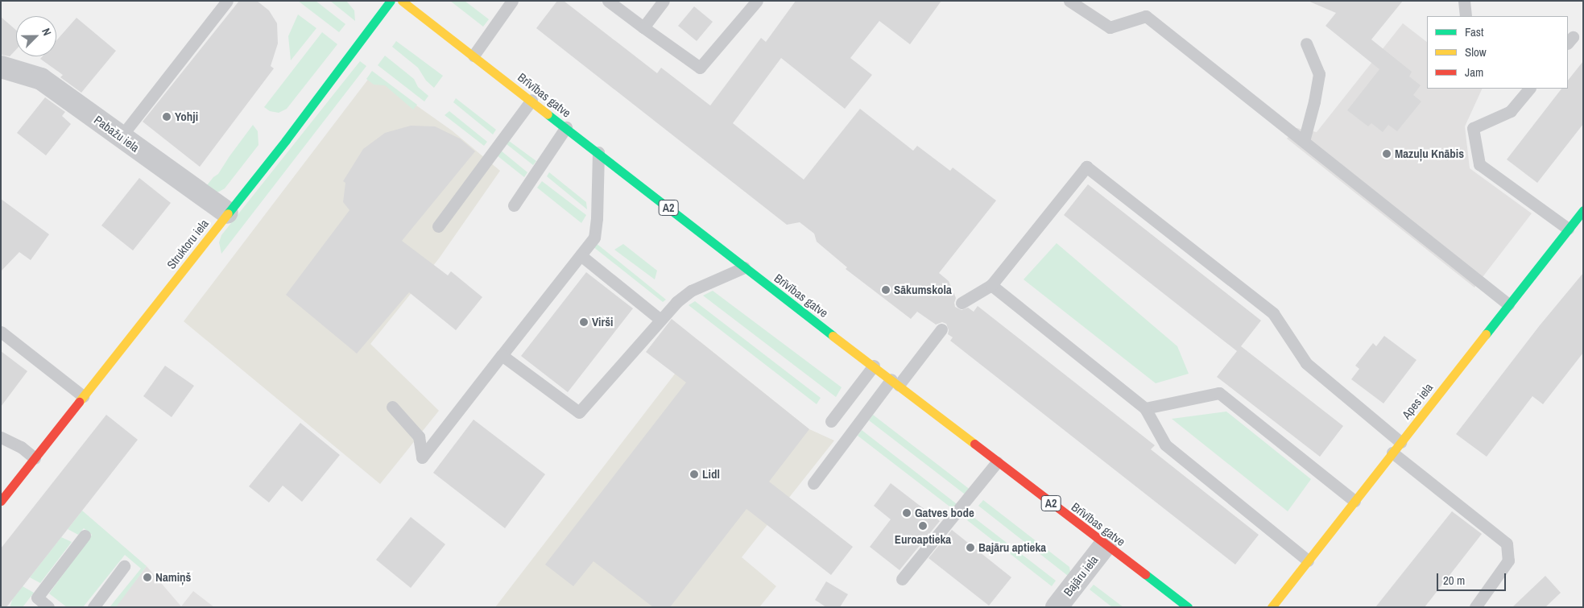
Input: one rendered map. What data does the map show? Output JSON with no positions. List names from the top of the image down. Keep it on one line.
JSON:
{"streets":{"main road":["Brīvības gatve","A2","Struktoru iela","Apes iela"],"street":["Pabažu iela","Bajāru iela"]},"crossings":[["Brīvības gatve","Bajāru iela"],["Pabažu iela","Struktoru iela"]],"places":["Yohji","Mazuļu Knābis","Sākumskola","Virši","Lidl","Gatves bode","Euroaptieka","Bajāru aptieka","Namiņš"],"legend":["Fast","Slow","Jam"],"scale_bar":"20 m","north":"top right"}
